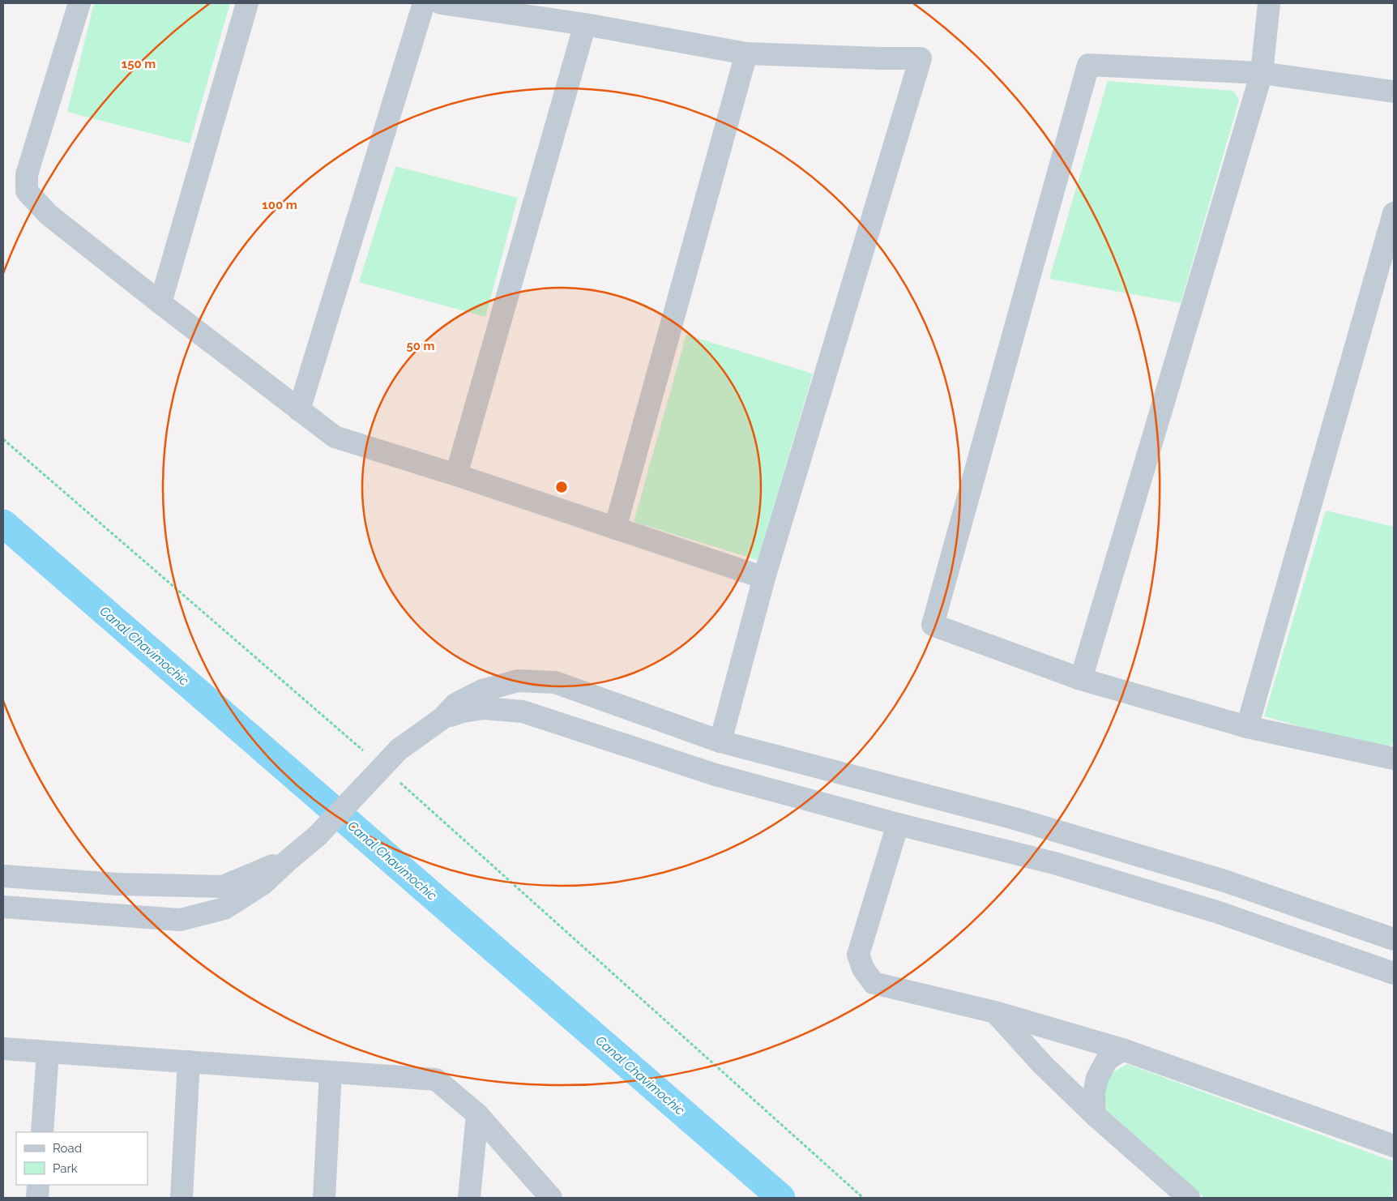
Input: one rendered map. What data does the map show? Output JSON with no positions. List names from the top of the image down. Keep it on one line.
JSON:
{"water":["Canal Chavimochic"],"legend":["Road","Park"],"rings":["150 m","100 m","50 m"]}
